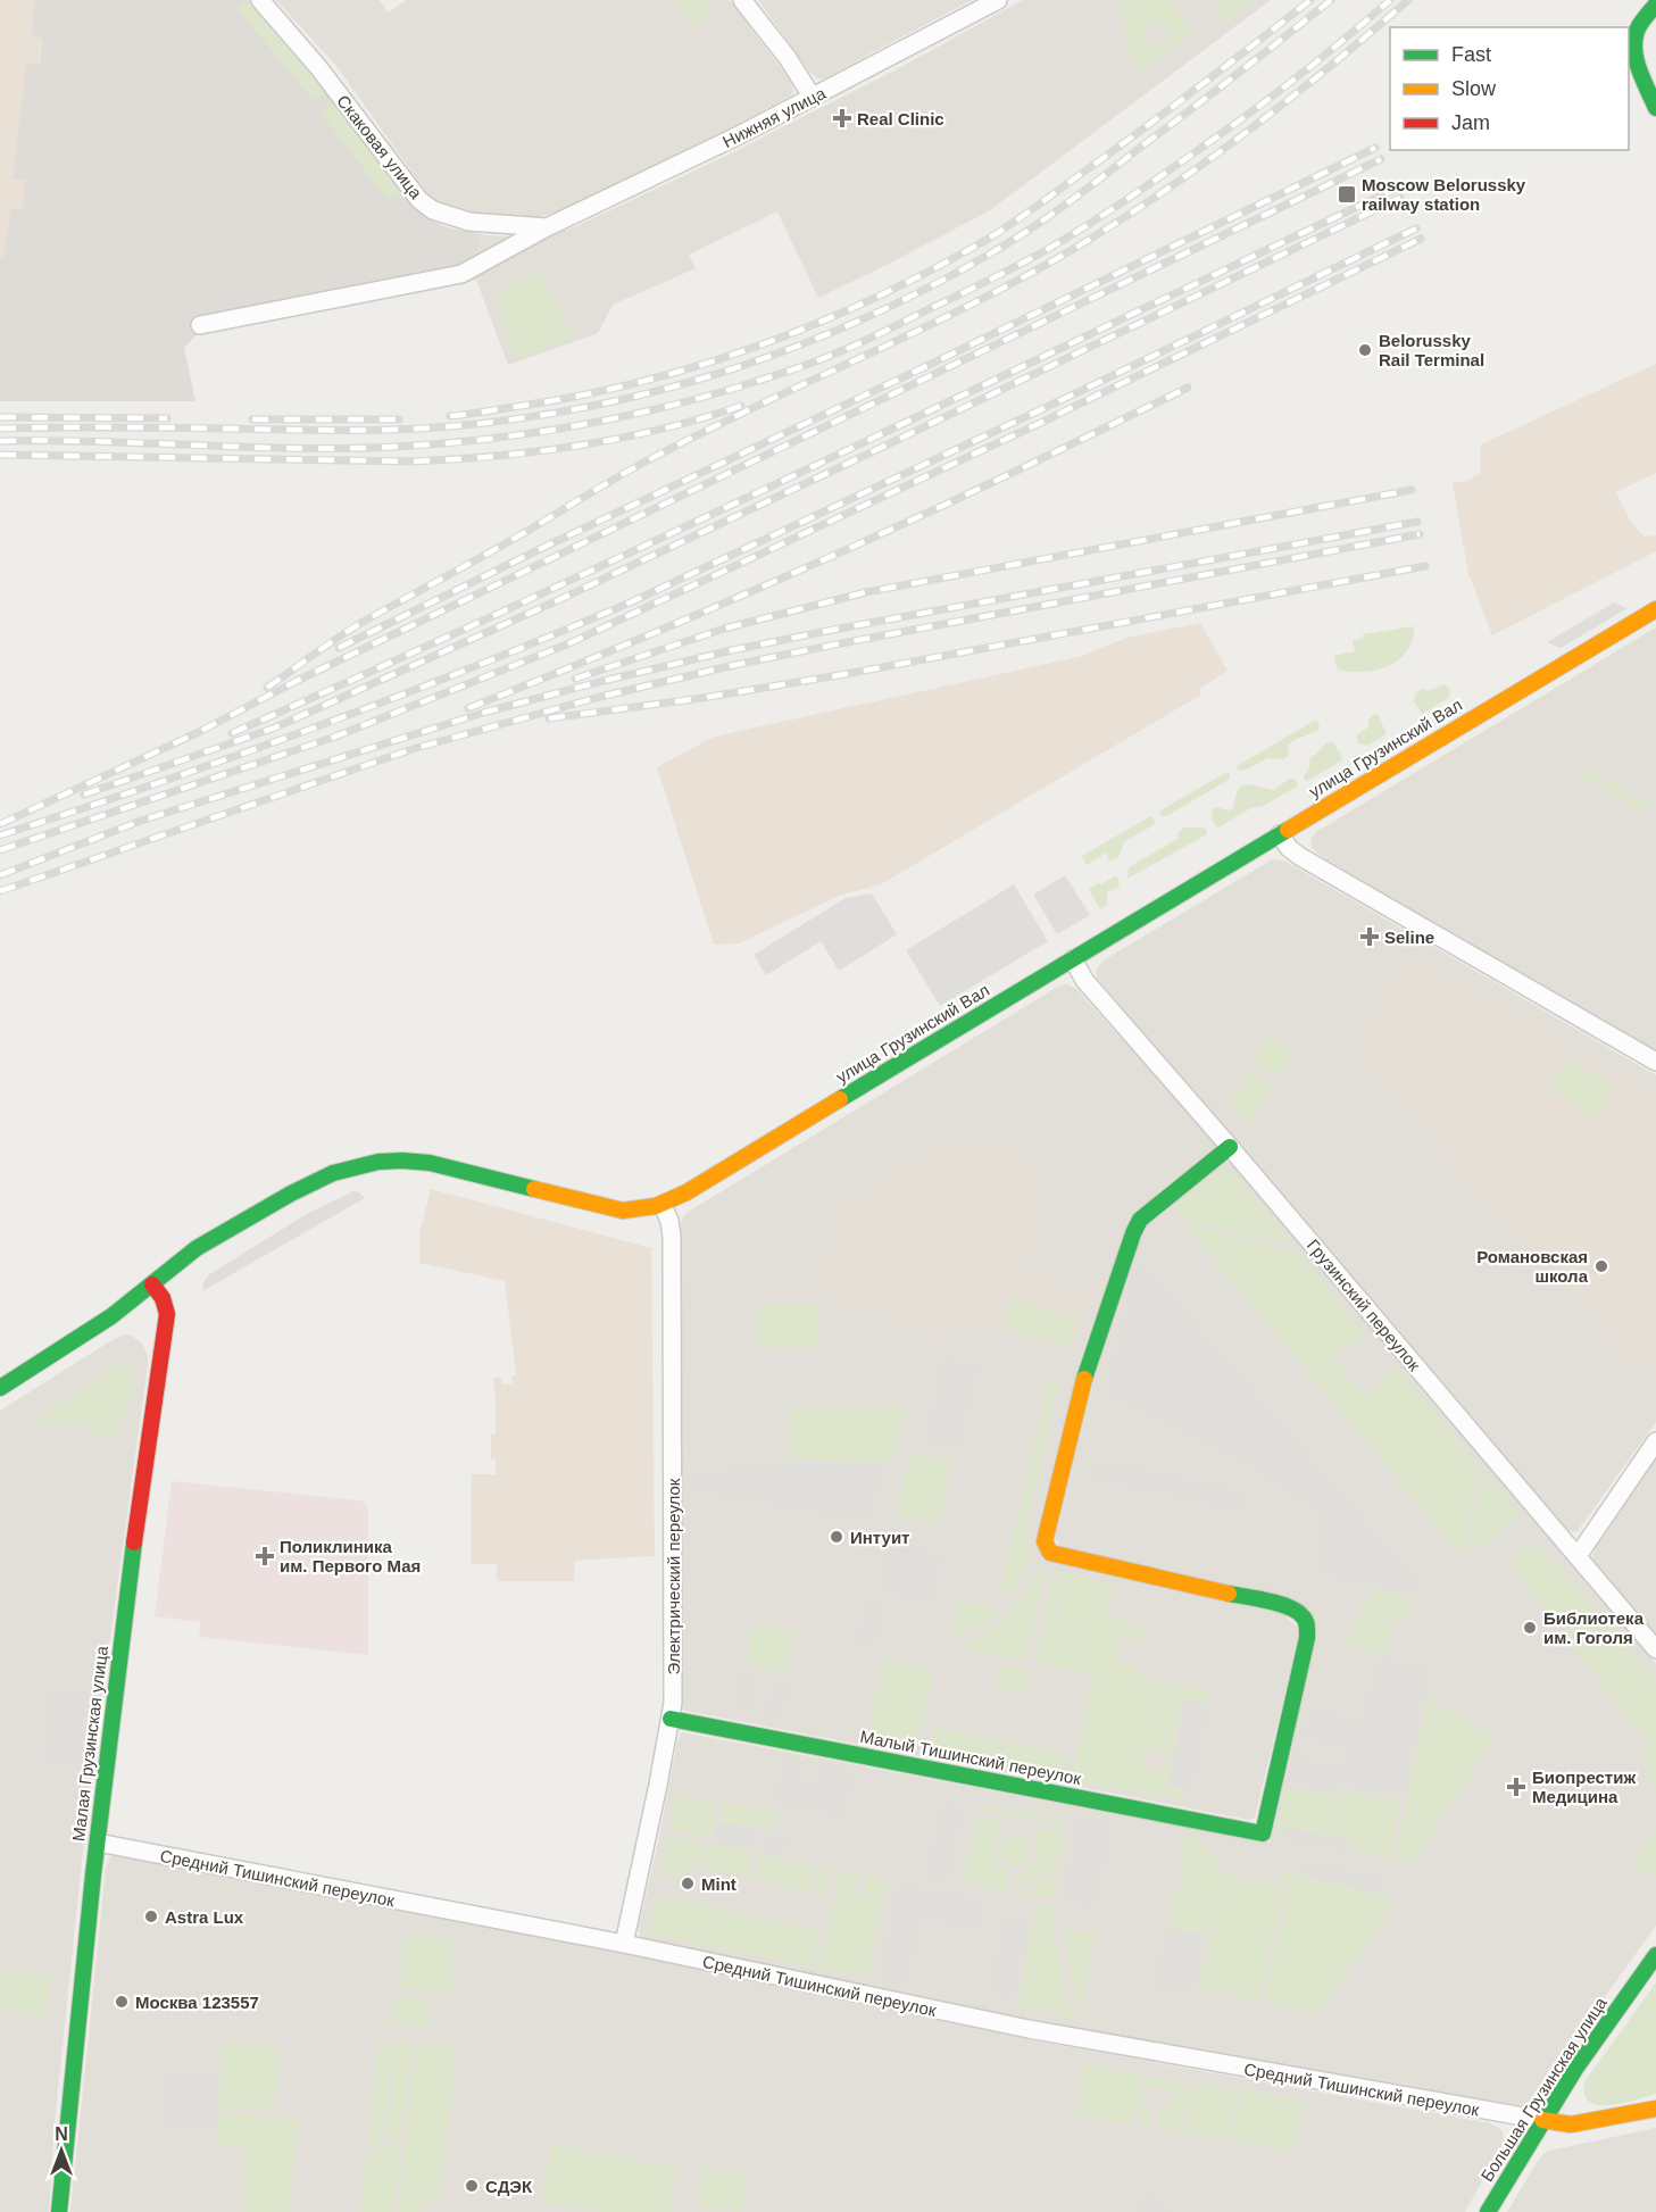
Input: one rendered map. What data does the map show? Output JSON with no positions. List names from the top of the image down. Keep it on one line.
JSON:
{"streets":{"street":["Нижняя улица","Скаковая улица","улица Грузинский Вал","Грузинский переулок","Электрический переулок","Малая Грузинская улица","Малый Тишинский переулок","Средний Тишинский переулок","Большая Грузинская улица"]},"crossings":[["Нижняя улица","Скаковая улица"],["улица Грузинский Вал","Грузинский переулок"],["улица Грузинский Вал","Электрический переулок"],["улица Грузинский Вал","Малая Грузинская улица"],["Грузинский переулок","Малый Тишинский переулок"],["Электрический переулок","Малый Тишинский переулок"],["Электрический переулок","Средний Тишинский переулок"],["Малая Грузинская улица","Средний Тишинский переулок"],["Средний Тишинский переулок","Большая Грузинская улица"]],"places":{"health":["Real Clinic","Seline","Поликлиника им. Первого Мая","Биопрестиж Медицина"],"transit":["Moscow Belorussky railway station"],"other":["Belorussky Rail Terminal","Романовская школа","Интуит","Библиотека им. Гоголя","Mint","Astra Lux","Москва 123557","СДЭК"]},"legend":["Fast","Slow","Jam"],"north":"top"}
